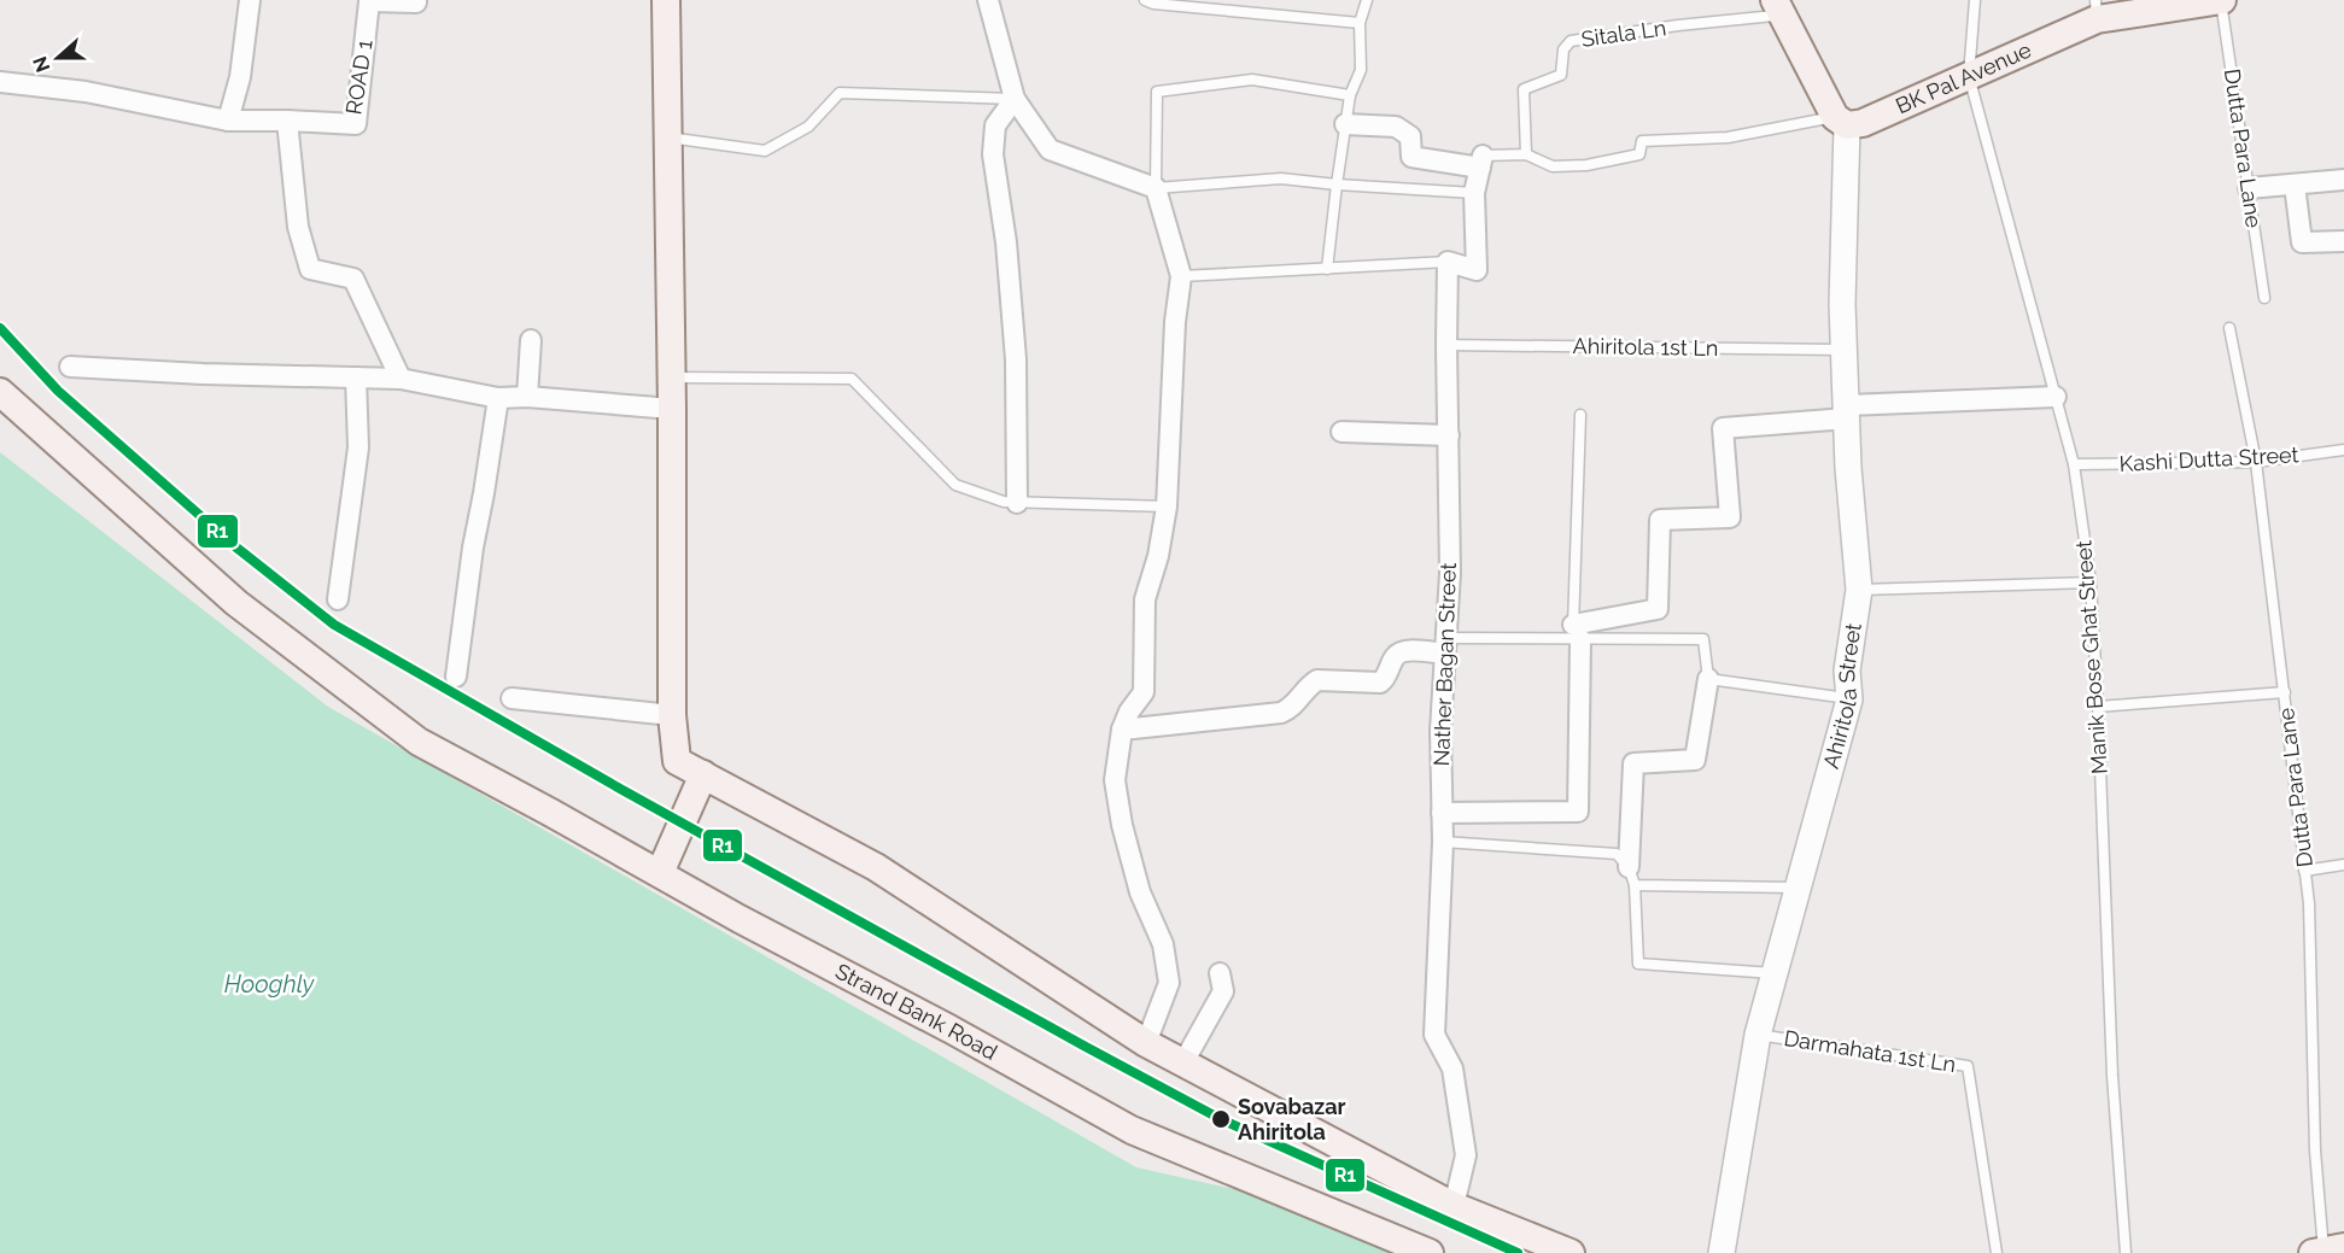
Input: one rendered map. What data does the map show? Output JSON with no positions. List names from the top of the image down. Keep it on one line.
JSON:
{"streets":{"main road":["BK Pal Avenue","Strand Bank Road"],"street":["ROAD 1","Nather Bagan Street","Ahiritola Street"],"lane":["Sitala Ln","Dutta Para Lane","Ahiritola 1st Ln","Kashi Dutta Street","Manik Bose Ghat Street","Darmahata 1st Ln"]},"crossings":[["BK Pal Avenue","Dutta Para Lane"],["BK Pal Avenue","Manik Bose Ghat Street"],["BK Pal Avenue","Ahiritola Street"],["Dutta Para Lane","Kashi Dutta Street"],["Ahiritola 1st Ln","Nather Bagan Street"],["Ahiritola 1st Ln","Ahiritola Street"],["Kashi Dutta Street","Manik Bose Ghat Street"],["Ahiritola Street","Darmahata 1st Ln"]],"water":["Hooghly"],"places":["Sovabazar Ahiritola"],"lines":["transit line R1"],"north":"left"}
